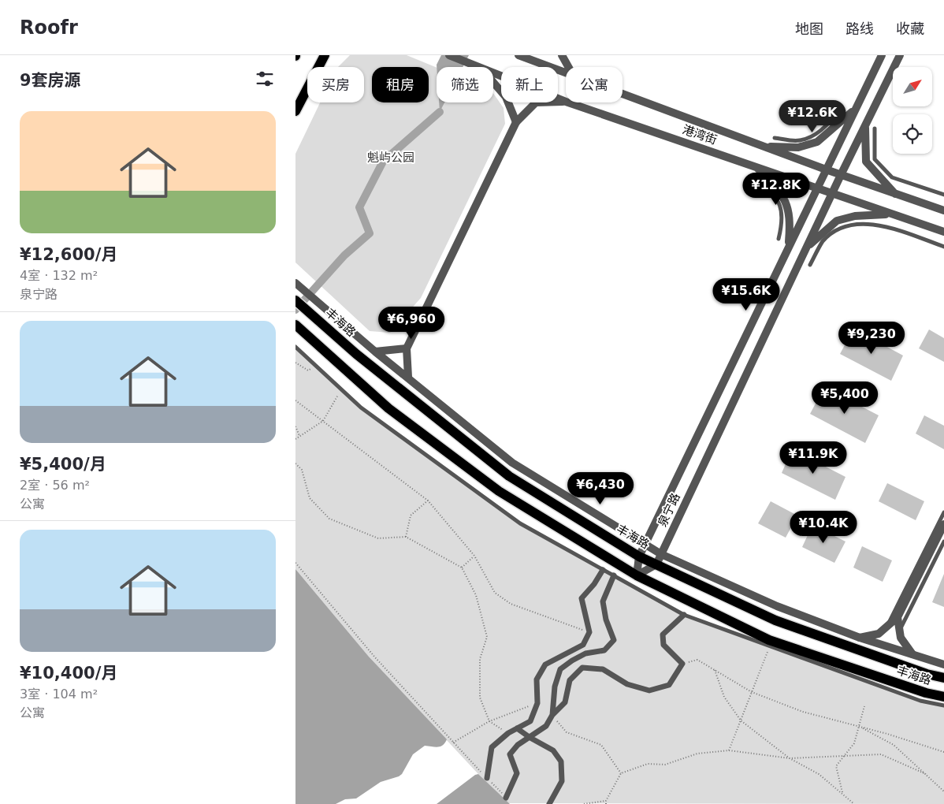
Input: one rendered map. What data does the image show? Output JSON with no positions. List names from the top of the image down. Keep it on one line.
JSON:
{"streets":{"main road":["丰海路"],"street":["港湾街","泉宁路"]},"crossings":[["港湾街","泉宁路"],["丰海路","泉宁路"]],"parks":["魁屿公园"],"north":"top right","page":{"header":"Roofr","nav":["地图","路线","收藏"],"heading":"9套房源","chip":["买房","租房","筛选","新上","公寓"],"price":["¥12.6K","¥12.8K","¥15.6K","¥6,960","¥9,230","¥5,400","¥11.9K","¥6,430","¥10.4K"],"list":[{"name":"¥12,600/月","note":"4室 · 132 m² · 泉宁路"},{"name":"¥5,400/月","note":"2室 · 56 m² · 公寓"},{"name":"¥10,400/月","note":"3室 · 104 m² · 公寓"}]}}
